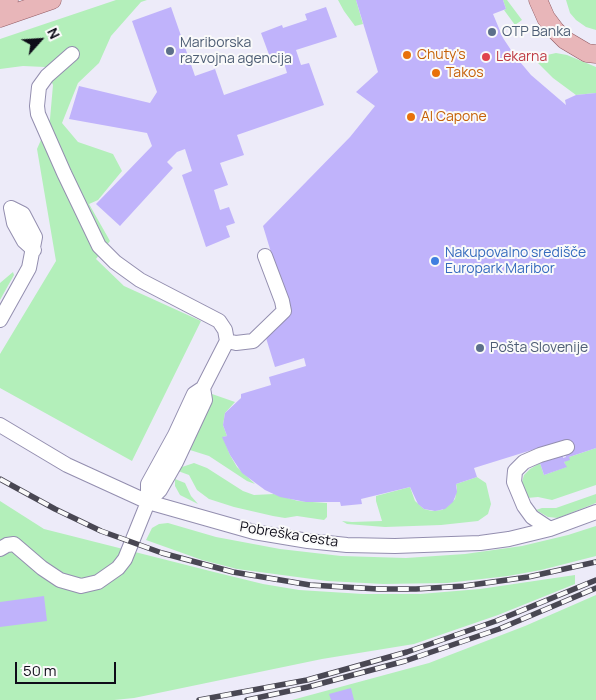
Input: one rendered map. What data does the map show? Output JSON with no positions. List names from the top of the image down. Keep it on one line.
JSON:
{"streets":{"street":["Pobreška cesta"]},"places":["OTP Banka","Mariborska razvojna agencija","Chuty's","Lekarna","Takos","Al Capone","Nakupovalno središče Europark Maribor","Pošta Slovenije"],"scale_bar":"50 m","north":"top right"}
